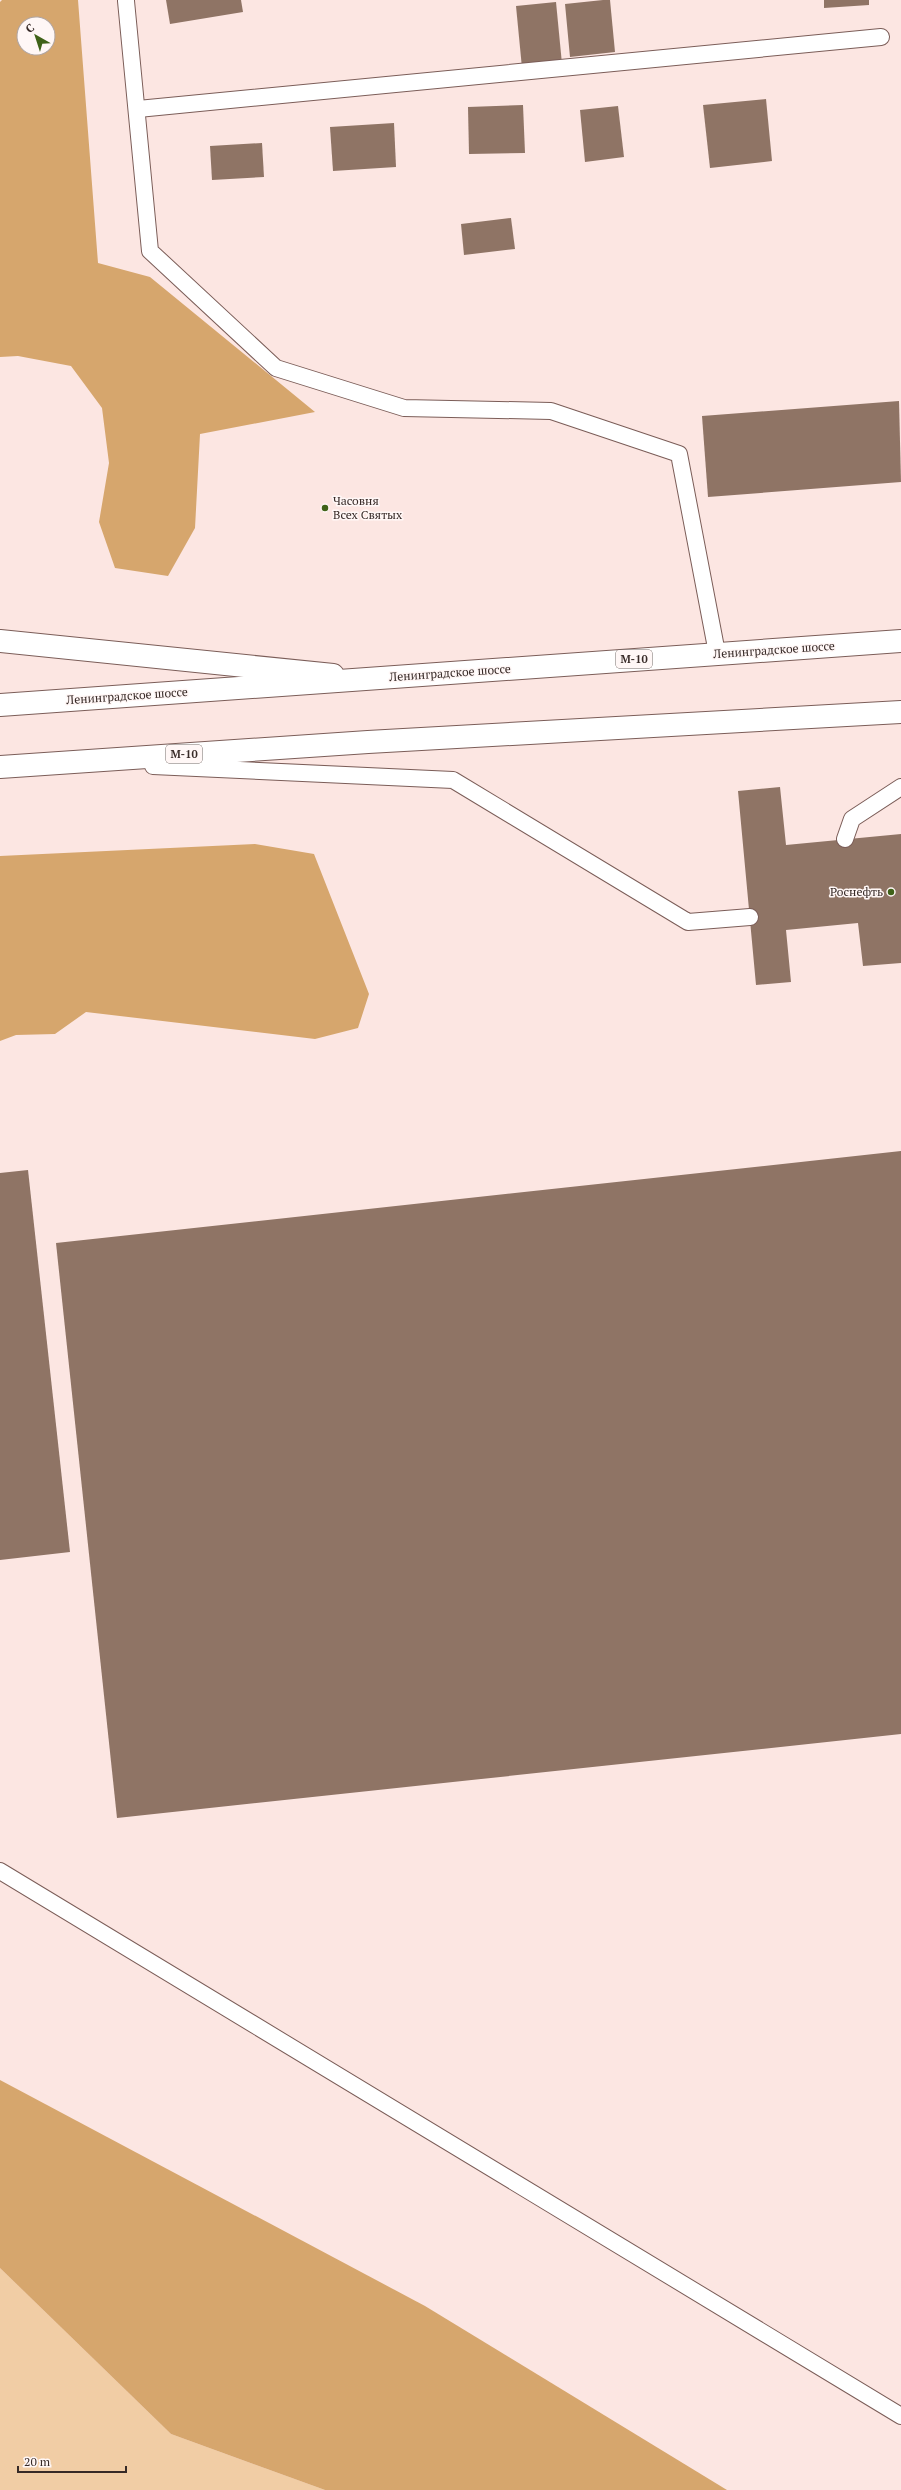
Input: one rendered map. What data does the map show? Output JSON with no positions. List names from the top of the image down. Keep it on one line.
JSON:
{"streets":{"main road":["Ленинградское шоссе","М-10"]},"places":["Часовня Всех Святых","Роснефть"],"scale_bar":"20 m","north":"top left"}
